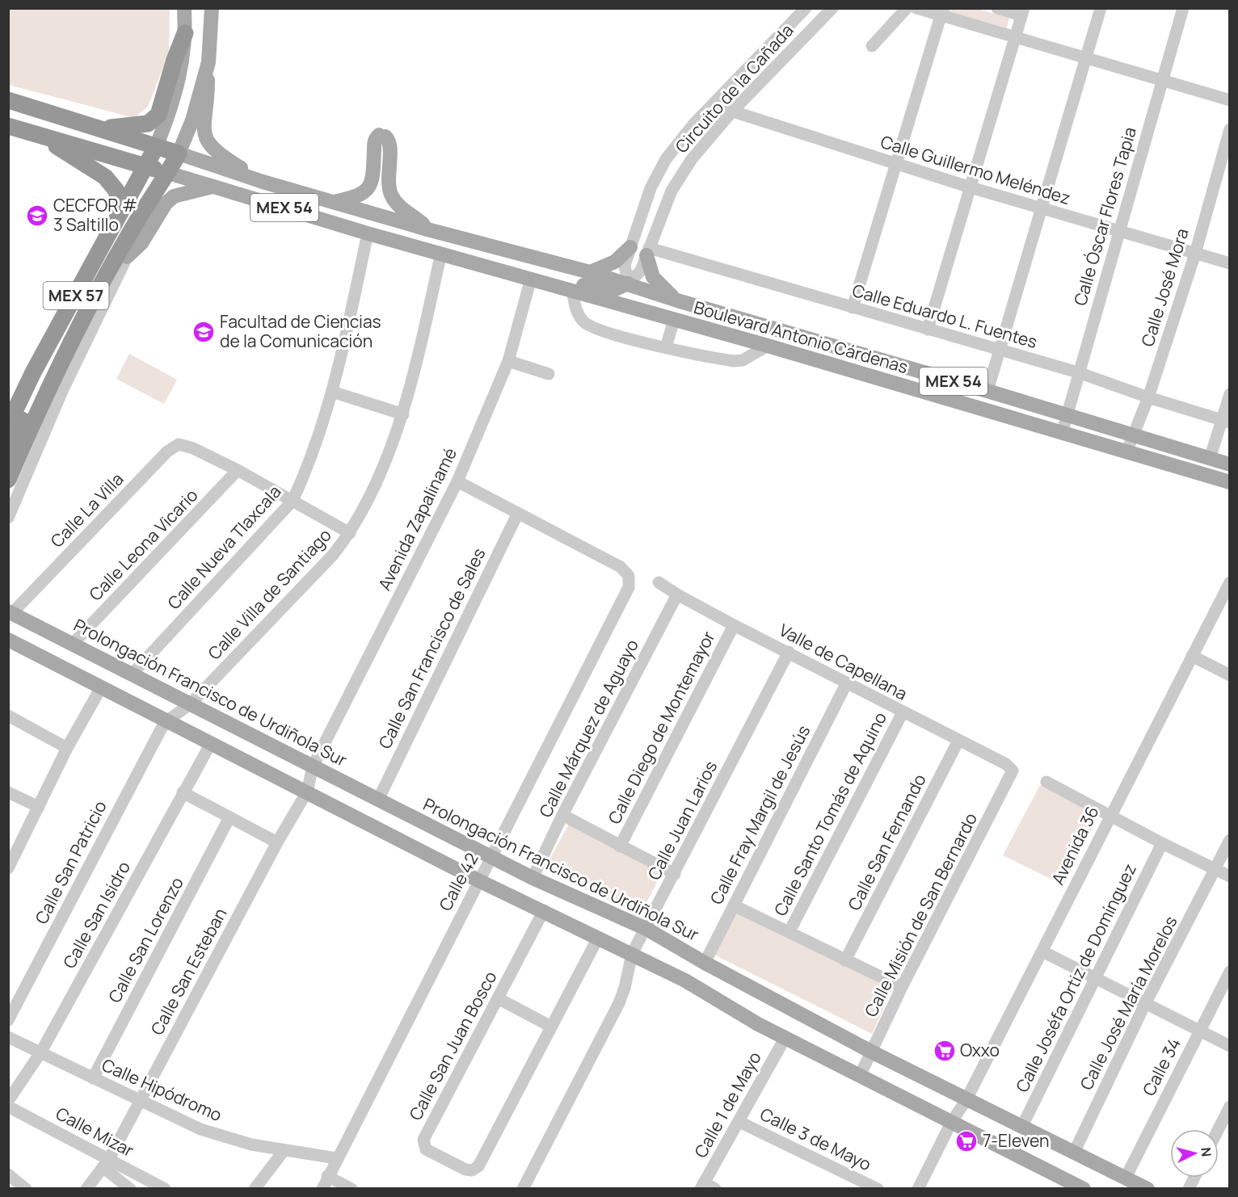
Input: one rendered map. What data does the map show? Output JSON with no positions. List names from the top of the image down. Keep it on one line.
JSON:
{"streets":{"highway":["MEX 54","MEX 57"],"main road":["Boulevard Antonio Cárdenas","Prolongación Francisco de Urdiñola Sur"],"street":["Circuito de la Cañada","Calle Guillermo Meléndez","Calle Óscar Flores Tapia","Calle José Mora","Calle Eduardo L. Fuentes","Calle La Villa","Avenida Zapalinamé","Calle Leona Vicario","Calle Nueva Tlaxcala","Calle Villa de Santiago","Calle San Francisco de Sales","Valle de Capellana","Calle Diego de Montemayor","Calle Márquez de Aguayo","Calle Santo Tomás de Aquino","Calle Fray Margil de Jesús","Calle Juan Larios","Calle San Fernando","Avenida 36","Calle San Patricio","Calle 42","Calle San Isidro","Calle Misión de San Bernardo","Calle San Lorenzo","Calle San Esteban","Calle Joséfa Ortiz de Domínguez","Calle José María Morelos","Calle San Juan Bosco","Calle 34","Calle Hipódromo","Calle 1 de Mayo","Calle Mizar","Calle 3 de Mayo"]},"crossings":[["Circuito de la Cañada","Calle Guillermo Meléndez"],["Circuito de la Cañada","MEX 54"],["Circuito de la Cañada","Calle Eduardo L. Fuentes"],["Circuito de la Cañada","Boulevard Antonio Cárdenas"],["Calle Guillermo Meléndez","Calle Óscar Flores Tapia"],["Calle Guillermo Meléndez","Calle José Mora"],["MEX 54","MEX 57"],["MEX 54","Boulevard Antonio Cárdenas"],["MEX 54","Avenida Zapalinamé"],["MEX 54","Calle Nueva Tlaxcala"],["MEX 54","Calle Villa de Santiago"],["Calle Óscar Flores Tapia","Calle Eduardo L. Fuentes"],["Calle Óscar Flores Tapia","Boulevard Antonio Cárdenas"],["Calle José Mora","Calle Eduardo L. Fuentes"],["Calle José Mora","Boulevard Antonio Cárdenas"],["Calle La Villa","Calle Leona Vicario"],["Calle La Villa","Prolongación Francisco de Urdiñola Sur"],["Avenida Zapalinamé","Prolongación Francisco de Urdiñola Sur"],["Avenida Zapalinamé","Calle San Esteban"],["Calle Leona Vicario","Prolongación Francisco de Urdiñola Sur"],["Calle Nueva Tlaxcala","Prolongación Francisco de Urdiñola Sur"],["Calle Villa de Santiago","Prolongación Francisco de Urdiñola Sur"],["Calle Villa de Santiago","Calle San Patricio"],["Calle San Francisco de Sales","Prolongación Francisco de Urdiñola Sur"],["Calle San Francisco de Sales","Calle 42"],["Valle de Capellana","Calle Diego de Montemayor"],["Valle de Capellana","Calle Márquez de Aguayo"],["Valle de Capellana","Calle Santo Tomás de Aquino"],["Valle de Capellana","Calle Fray Margil de Jesús"],["Valle de Capellana","Calle Juan Larios"],["Valle de Capellana","Calle San Fernando"],["Valle de Capellana","Calle Misión de San Bernardo"],["Prolongación Francisco de Urdiñola Sur","Calle Márquez de Aguayo"],["Prolongación Francisco de Urdiñola Sur","Calle Fray Margil de Jesús"],["Prolongación Francisco de Urdiñola Sur","Calle Juan Larios"],["Prolongación Francisco de Urdiñola Sur","Avenida 36"],["Prolongación Francisco de Urdiñola Sur","Calle 42"],["Prolongación Francisco de Urdiñola Sur","Calle Misión de San Bernardo"],["Prolongación Francisco de Urdiñola Sur","Calle San Esteban"],["Prolongación Francisco de Urdiñola Sur","Calle Joséfa Ortiz de Domínguez"],["Prolongación Francisco de Urdiñola Sur","Calle José María Morelos"],["Prolongación Francisco de Urdiñola Sur","Calle 34"],["Calle 42","Calle Hipódromo"],["Calle San Isidro","Calle Hipódromo"],["Calle San Lorenzo","Calle Hipódromo"],["Calle San Esteban","Calle Hipódromo"],["Calle San Esteban","Calle Mizar"],["Calle 1 de Mayo","Calle 3 de Mayo"]],"places":{"school or university":["CECFOR # 3 Saltillo","Facultad de Ciencias de la Comunicación"],"supermarket":["Oxxo","7-Eleven"]},"north":"right"}
